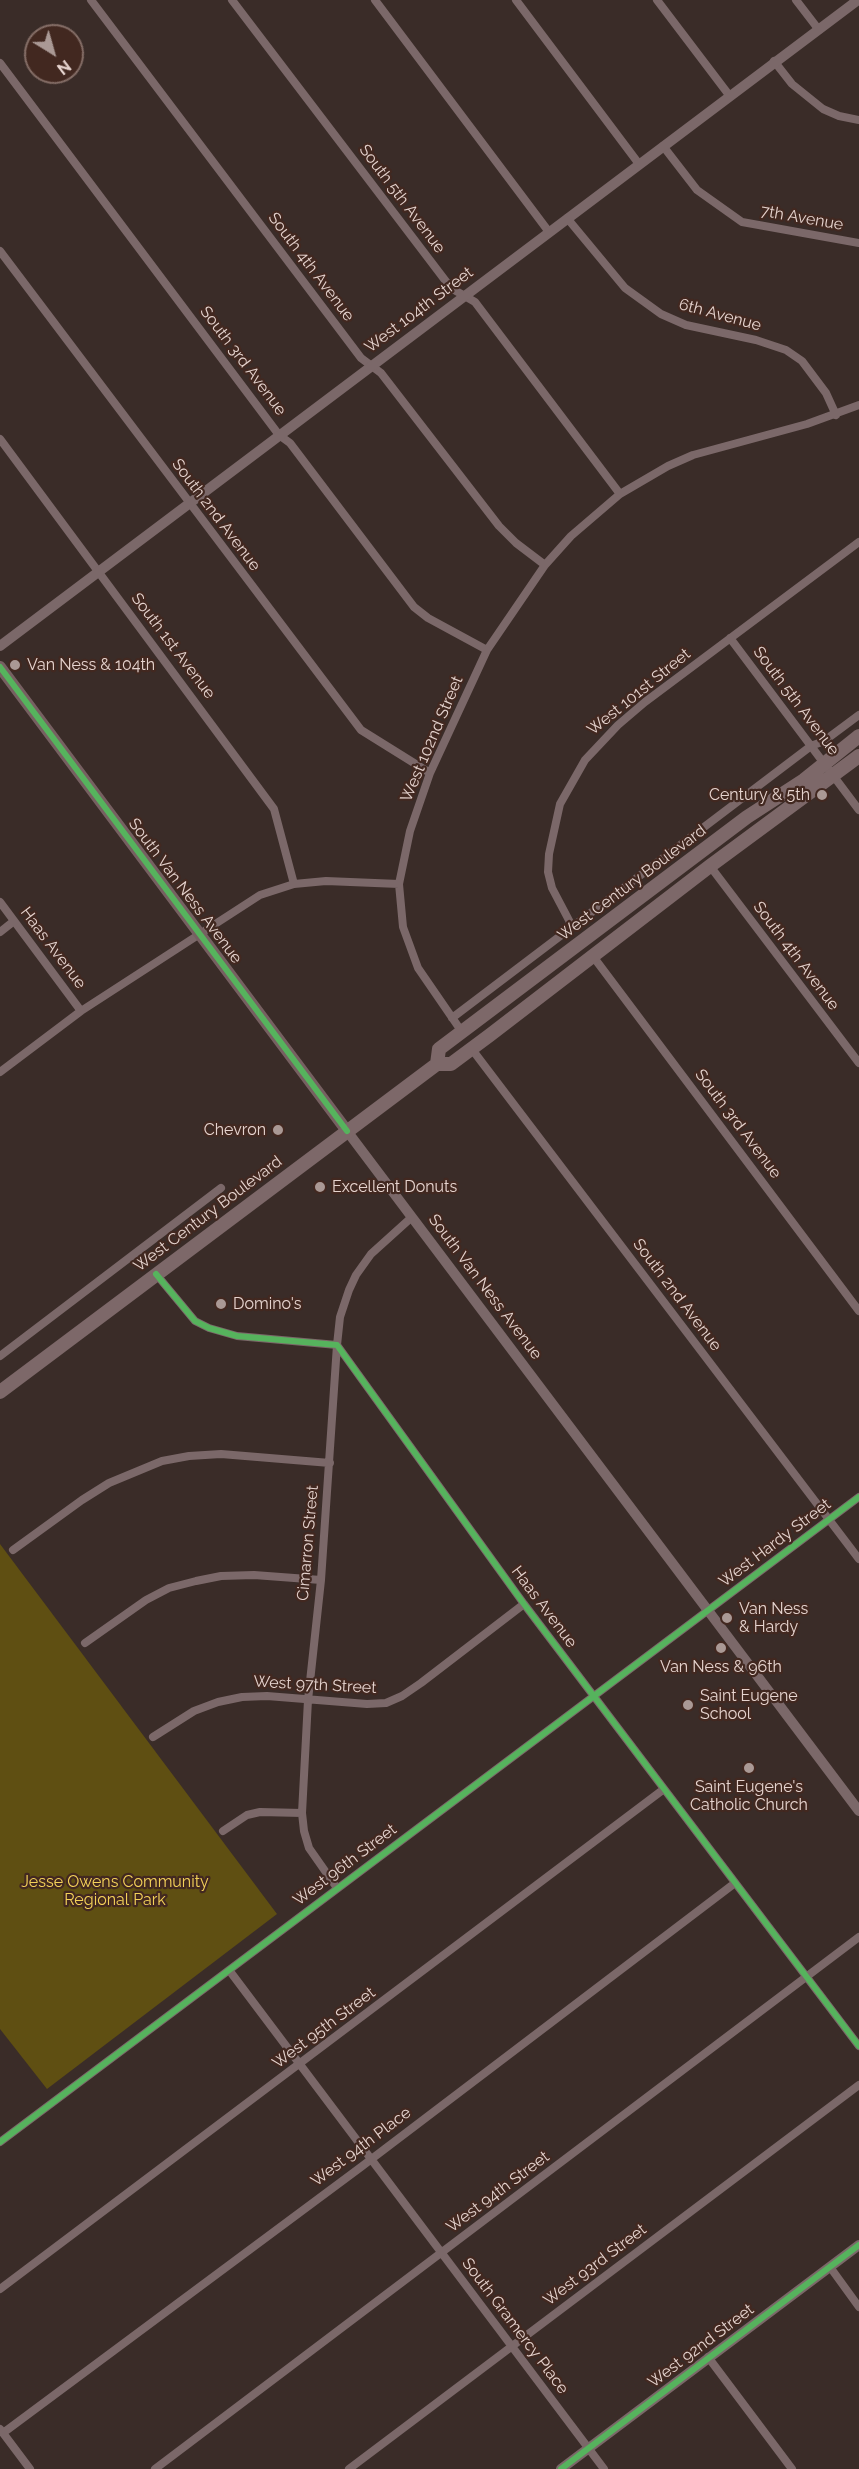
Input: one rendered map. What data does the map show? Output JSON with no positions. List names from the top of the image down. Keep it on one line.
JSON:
{"streets":{"main road":["West Century Boulevard","South Van Ness Avenue"],"street":["South 5th Avenue","7th Avenue","South 4th Avenue","West 104th Street","6th Avenue","South 3rd Avenue","South 2nd Avenue","South 1st Avenue","West 101st Street","West 102nd Street","Haas Avenue","Cimarron Street","West Hardy Street","West 97th Street","West 96th Street","West 95th Street","West 94th Place","West 94th Street","West 93rd Street","South Gramercy Place","West 92nd Street"]},"crossings":[["South 5th Avenue","West 104th Street"],["South 5th Avenue","West 101st Street"],["South 5th Avenue","West 102nd Street"],["South 5th Avenue","West Century Boulevard"],["7th Avenue","West 104th Street"],["South 4th Avenue","West 104th Street"],["South 4th Avenue","West 102nd Street"],["South 4th Avenue","West Century Boulevard"],["West 104th Street","6th Avenue"],["West 104th Street","South 3rd Avenue"],["West 104th Street","South 2nd Avenue"],["West 104th Street","South 1st Avenue"],["6th Avenue","West 102nd Street"],["South 3rd Avenue","West 102nd Street"],["South 3rd Avenue","West Century Boulevard"],["South 2nd Avenue","West 102nd Street"],["South 2nd Avenue","West Century Boulevard"],["South 2nd Avenue","West Hardy Street"],["West 101st Street","West Century Boulevard"],["West Century Boulevard","South Van Ness Avenue"],["South Van Ness Avenue","Cimarron Street"],["South Van Ness Avenue","West Hardy Street"],["South Van Ness Avenue","West 96th Street"],["Haas Avenue","Cimarron Street"],["Haas Avenue","West 97th Street"],["Haas Avenue","West 96th Street"],["Haas Avenue","West 95th Street"],["Haas Avenue","West 94th Place"],["Haas Avenue","West 94th Street"],["Cimarron Street","West 97th Street"],["Cimarron Street","West 96th Street"],["West Hardy Street","West 96th Street"],["West 96th Street","South Gramercy Place"],["West 95th Street","South Gramercy Place"],["West 94th Place","South Gramercy Place"],["West 94th Street","South Gramercy Place"],["West 93rd Street","South Gramercy Place"],["South Gramercy Place","West 92nd Street"]],"parks":["Jesse Owens Community Regional Park"],"places":["Van Ness & 104th","Century & 5th","Chevron","Excellent Donuts","Domino's","Van Ness & Hardy","Van Ness & 96th","Saint Eugene School","Saint Eugene's Catholic Church"],"north":"bottom right"}
